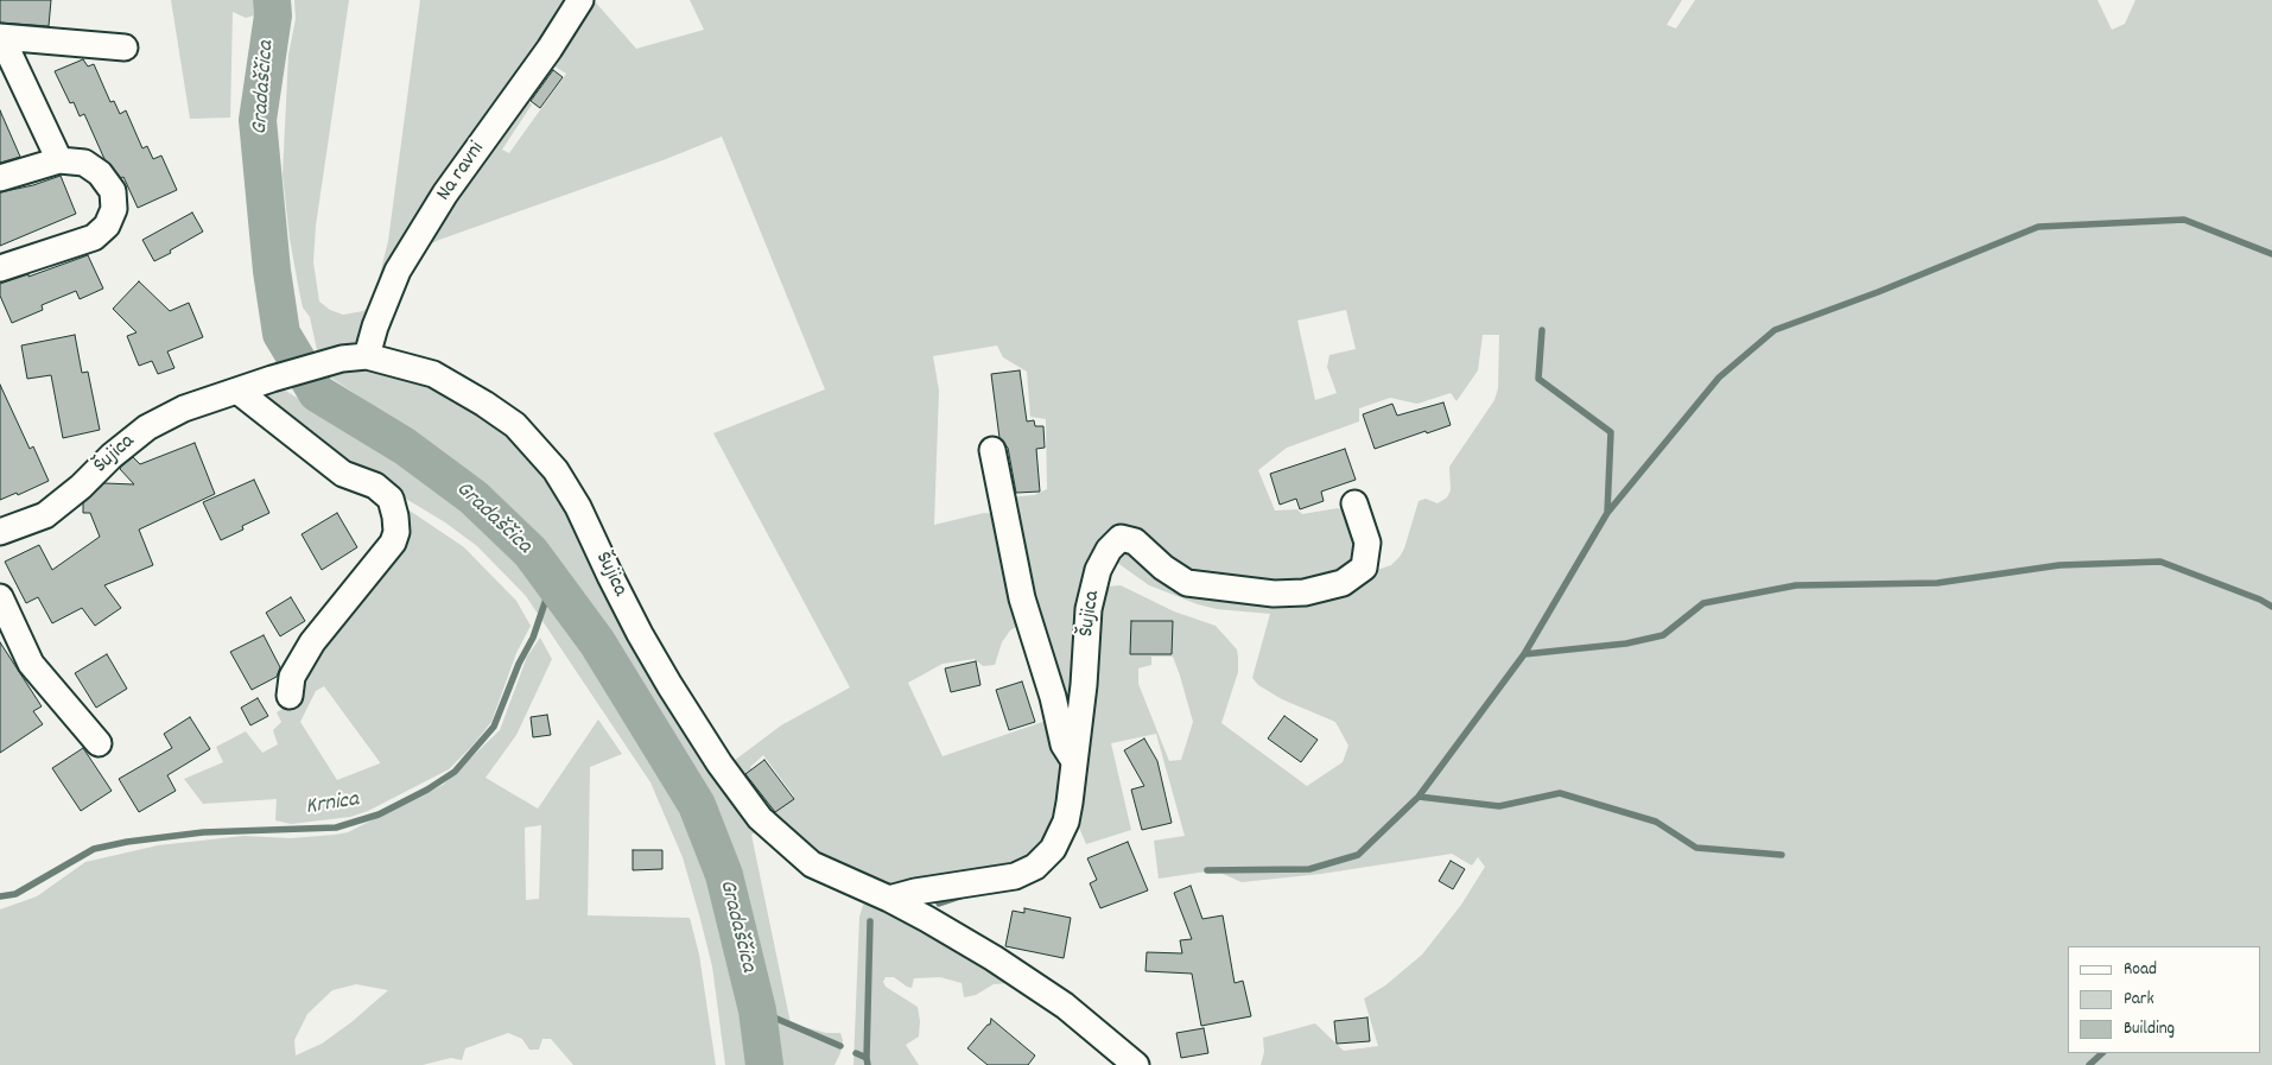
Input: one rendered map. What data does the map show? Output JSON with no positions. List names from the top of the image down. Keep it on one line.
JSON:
{"streets":{"street":["Na ravni","Šujica"]},"crossings":[["Na ravni","Šujica"]],"water":["Gradaščica","Krnica"],"legend":["Road","Park","Building"]}
